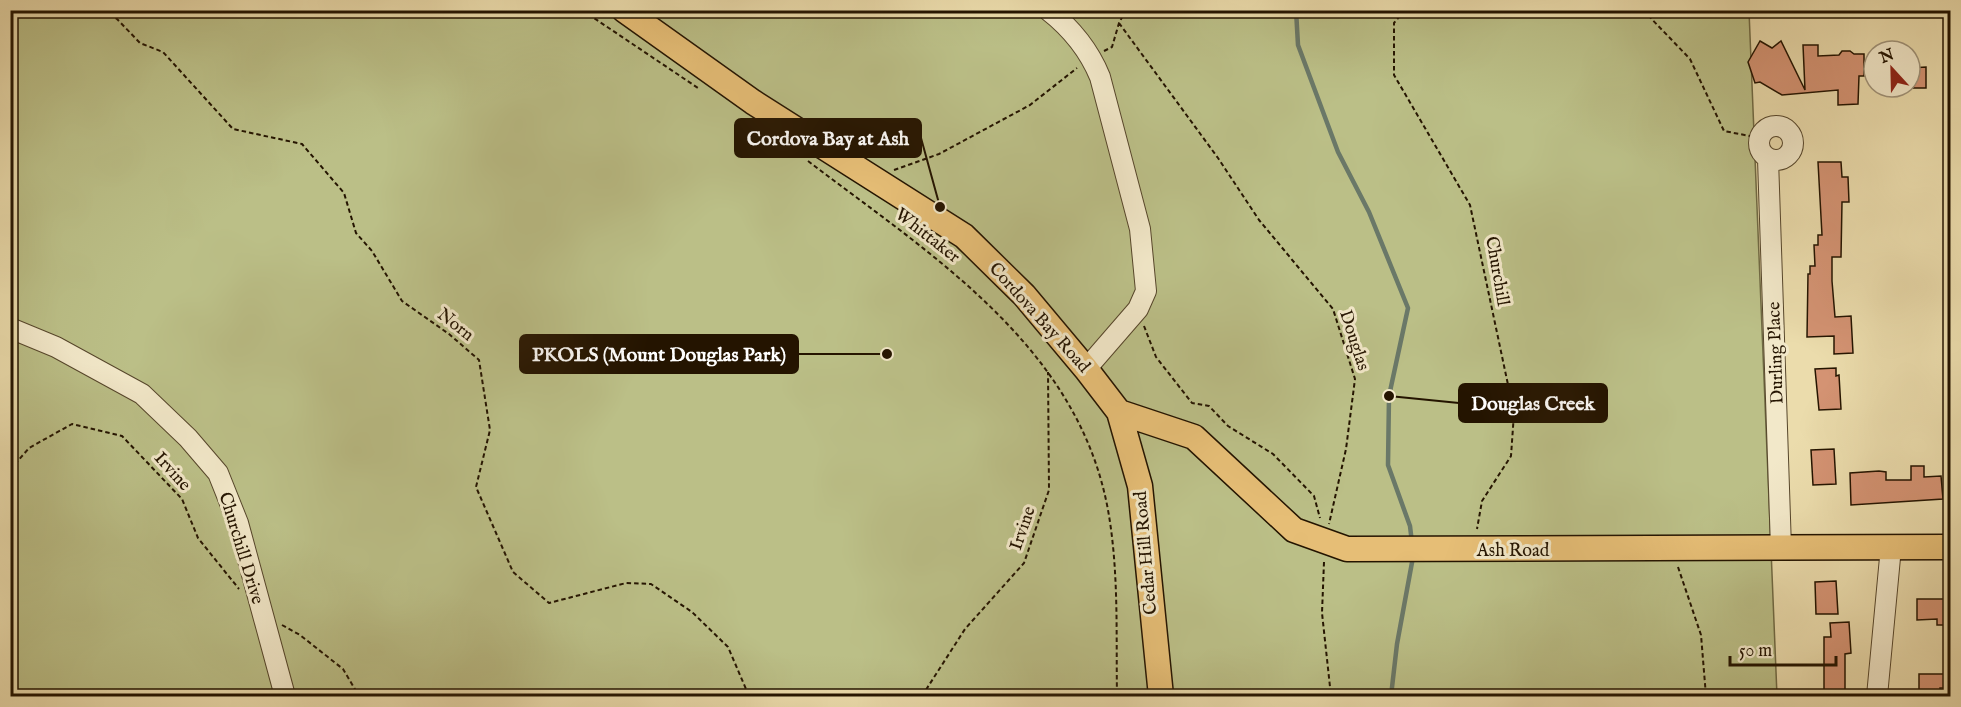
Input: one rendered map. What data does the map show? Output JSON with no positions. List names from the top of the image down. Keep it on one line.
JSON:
{"streets":{"main road":["Cordova Bay Road","Ash Road","Cedar Hill Road"],"street":["Durling Place","Churchill Drive"],"path":["Whittaker","Churchill","Norn","Douglas","Irvine"]},"crossings":[["Whittaker","Irvine"],["Churchill","Ash Road"],["Cordova Bay Road","Ash Road"],["Cordova Bay Road","Cedar Hill Road"],["Douglas","Ash Road"],["Durling Place","Ash Road"],["Ash Road","Cedar Hill Road"]],"places":["Cordova Bay at Ash","PKOLS (Mount Douglas Park)","Douglas Creek"],"scale_bar":"50 m","north":"top"}
